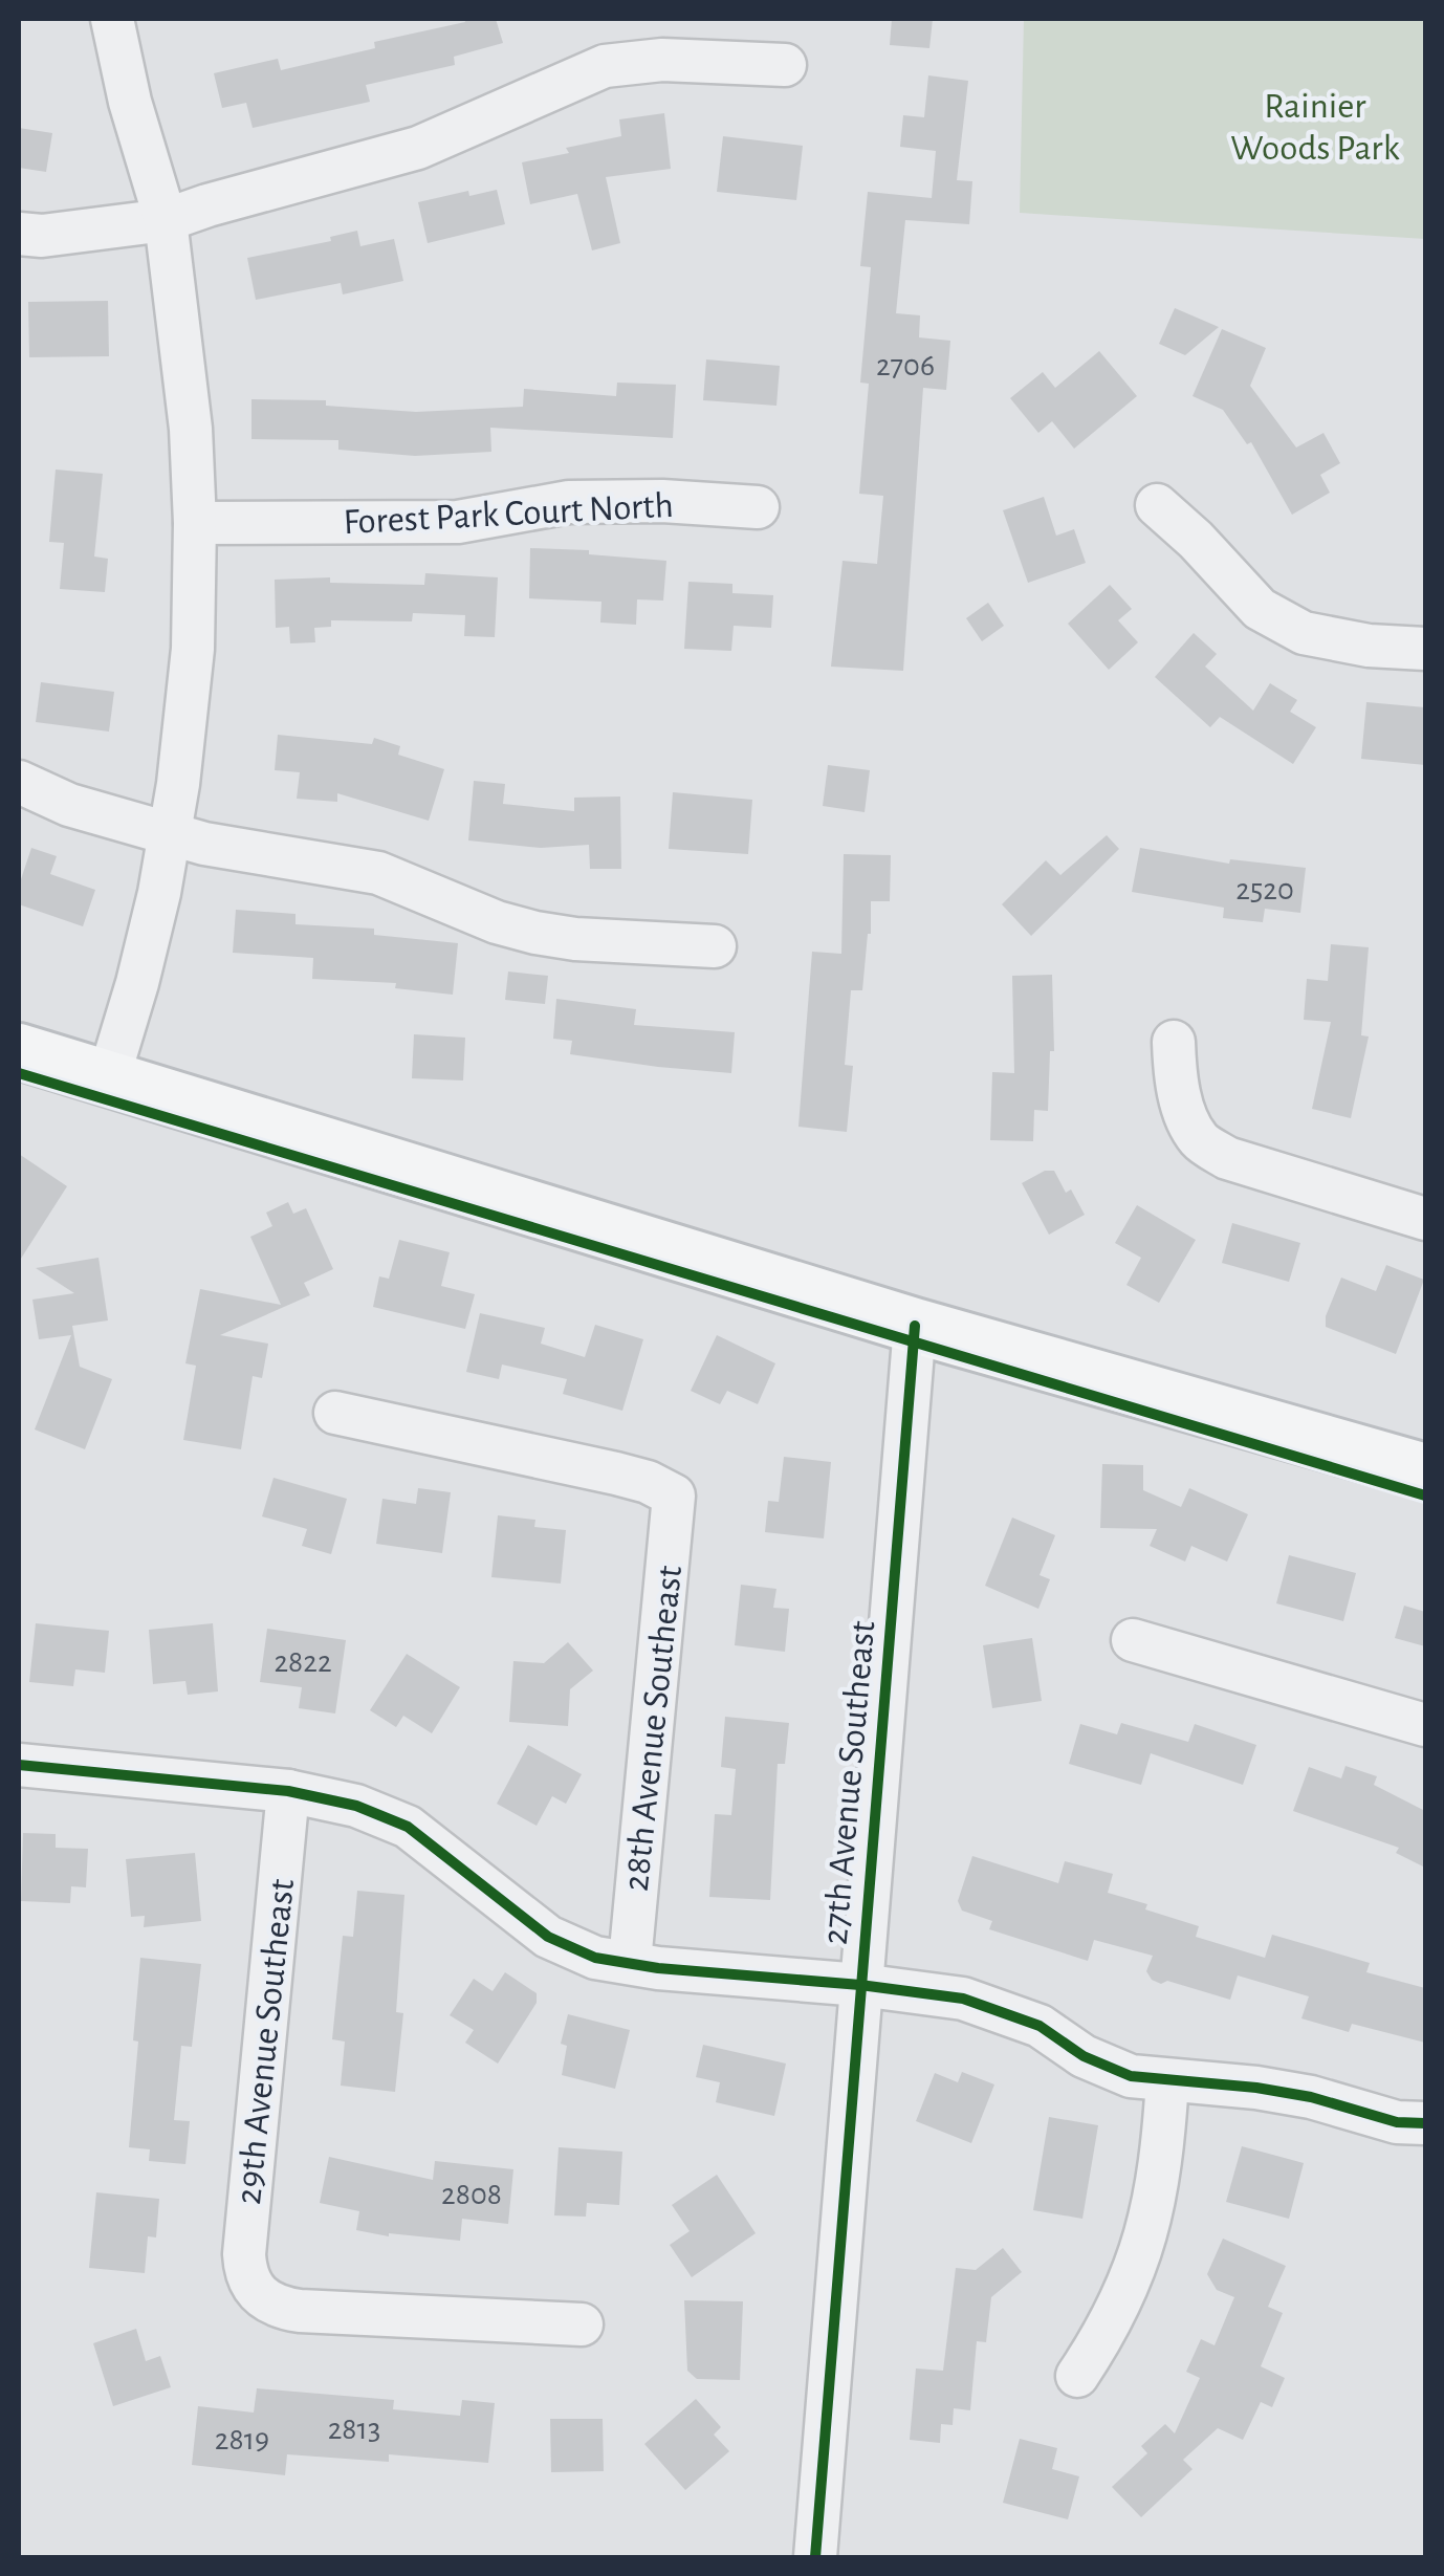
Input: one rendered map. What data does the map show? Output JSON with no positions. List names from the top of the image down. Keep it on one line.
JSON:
{"streets":{"street":["Forest Park Court North","28th Avenue Southeast","27th Avenue Southeast","29th Avenue Southeast"]},"parks":["Rainier Woods Park"],"house_numbers":["2706","2520","2822","2808","2813","2819"]}
